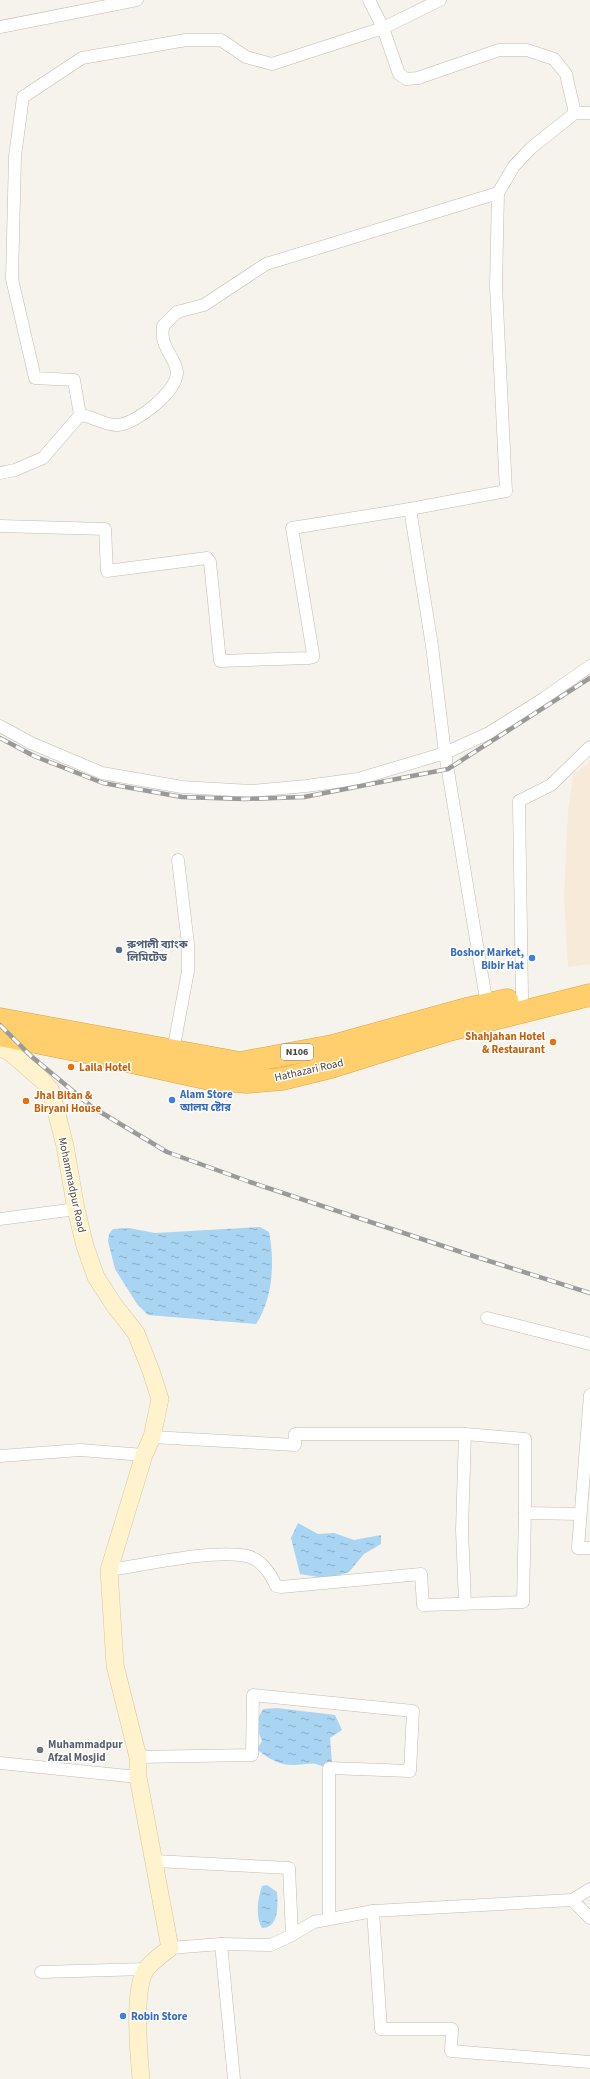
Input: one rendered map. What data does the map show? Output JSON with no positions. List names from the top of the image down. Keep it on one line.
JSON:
{"streets":{"highway":["N106","Hathazari Road"],"street":["Mohammadpur Road"]},"places":["রুপালী ব্যাংক লিমিটেড","Boshor Market, Bibir Hat","Shahjahan Hotel & Restaurant","Laila Hotel","Alam Store আলম ষ্টোর","Jhal Bitan & Biryani House","Muhammadpur Afzal Mosjid","Robin Store"]}
